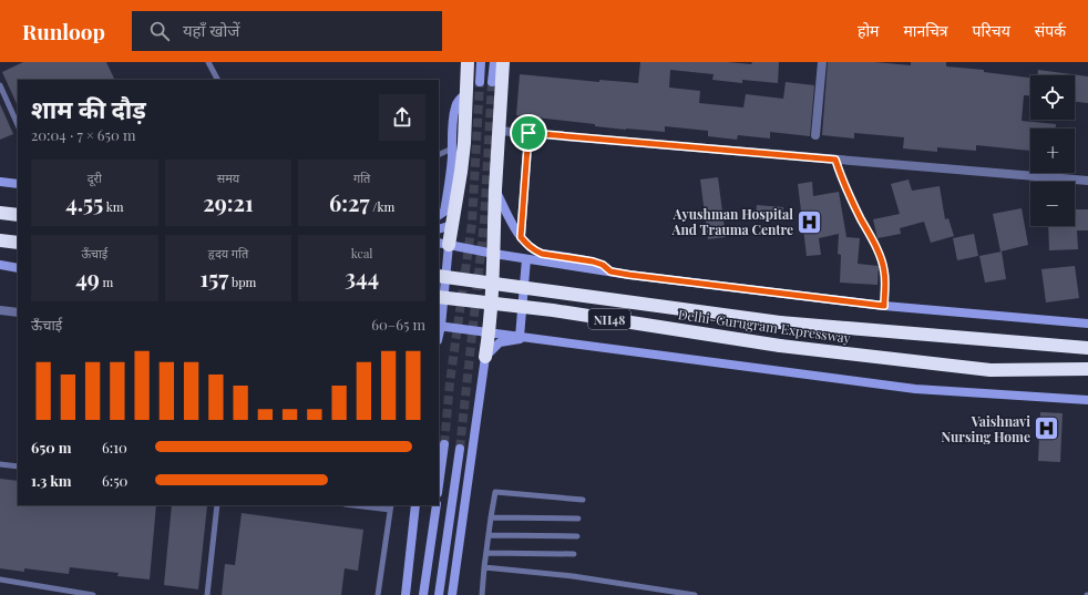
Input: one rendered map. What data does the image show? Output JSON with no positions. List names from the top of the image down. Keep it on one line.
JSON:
{"streets":{"highway":["NH48","Delhi-Gurugram Expressway"]},"places":{"hospital":["Ayushman Hospital And Trauma Centre","Vaishnavi Nursing Home"]},"page":{"header":"Runloop","search":"यहाँ खोजें","nav":["होम","मानचित्र","परिचय","संपर्क"],"map_buttons":["+","−"],"heading":["शाम की दौड़","20:04 · 7 × 650 m"],"stats":[["दूरी","4.55 km"],["समय","29:21"],["गति","6:27 /km"],["ऊँचाई","49 m"],["हृदय गति","157 bpm"],["kcal","344"]],"chart":["ऊँचाई","60–65 m"],"list":[{"name":"650 m","note":"6:10"},{"name":"1.3 km","note":"6:50"}]}}
